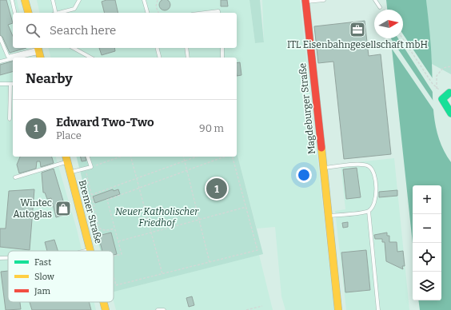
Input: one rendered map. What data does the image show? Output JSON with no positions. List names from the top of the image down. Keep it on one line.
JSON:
{"streets":{"street":["Magdeburger Straße","Bremer Straße"]},"parks":["Neuer Katholischer Friedhof"],"places":{"office":["ITL Eisenbahngesellschaft mbH"],"shop":["Wintec Autoglas"]},"legend":["Fast","Slow","Jam"],"north":"right","page":{"search":"Search here","heading":"Nearby","list":[{"mark":"1","name":"Edward Two-Two","note":"Place","value":"90 m"}],"pins":"1","map_buttons":["+","−"]}}
